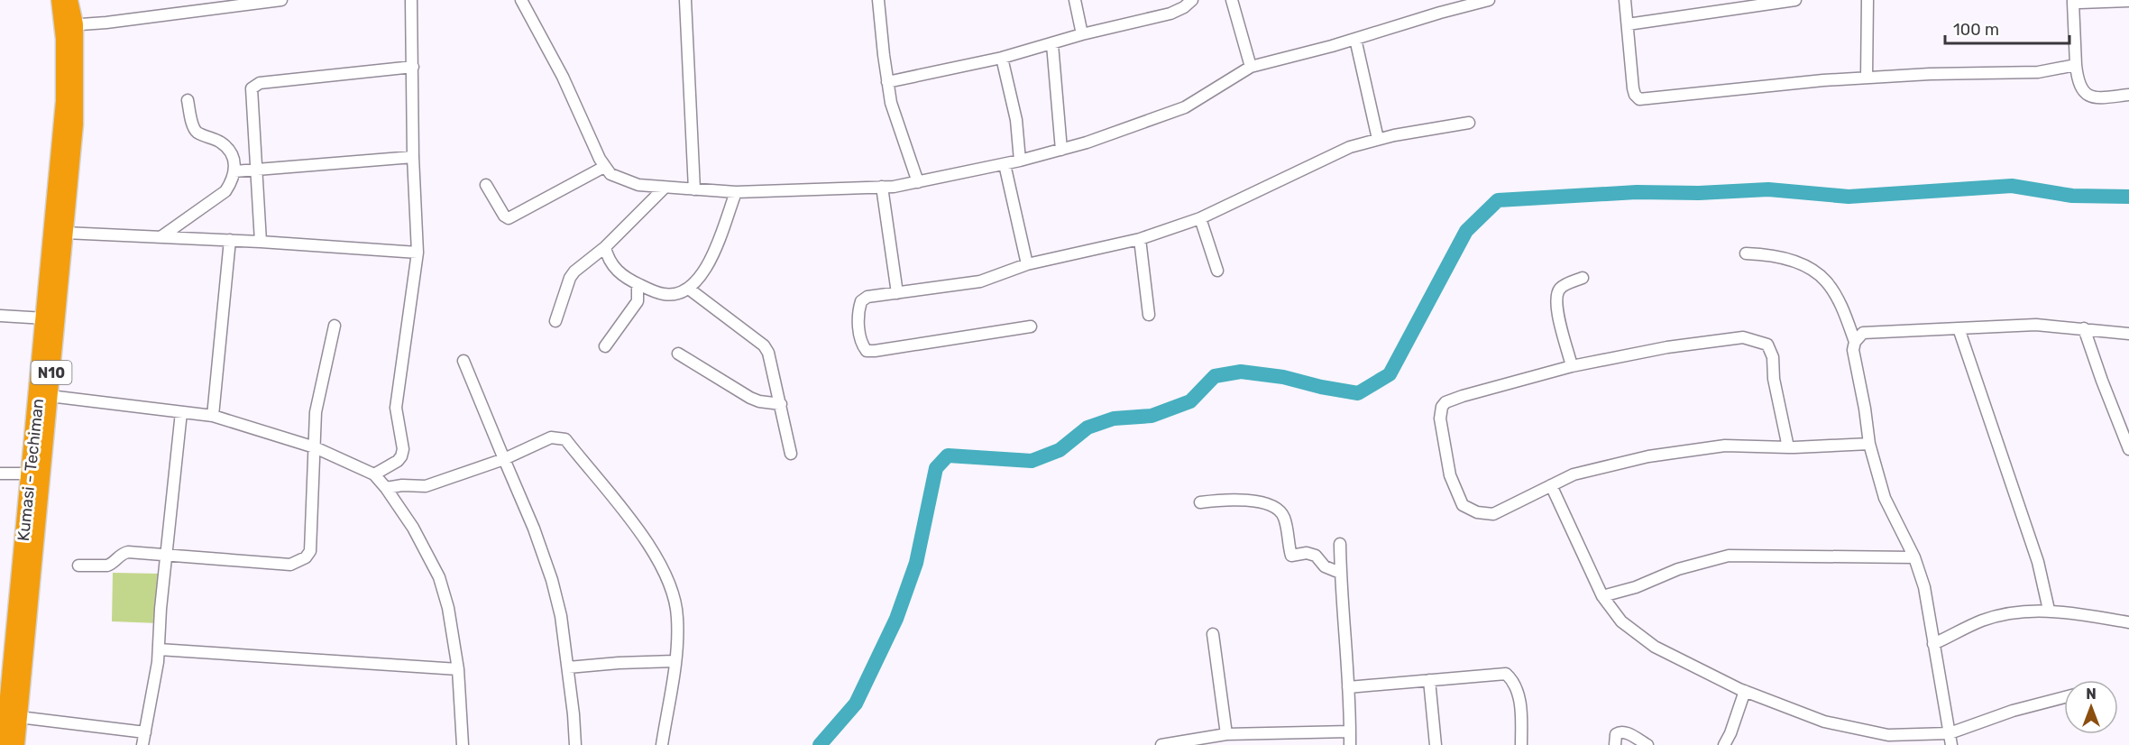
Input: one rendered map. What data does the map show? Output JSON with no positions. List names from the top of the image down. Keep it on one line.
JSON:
{"streets":{"highway":["N10","Kumasi - Techiman"]},"crossings":[["N10","Kumasi - Techiman"]],"scale_bar":"100 m","north":"top"}
